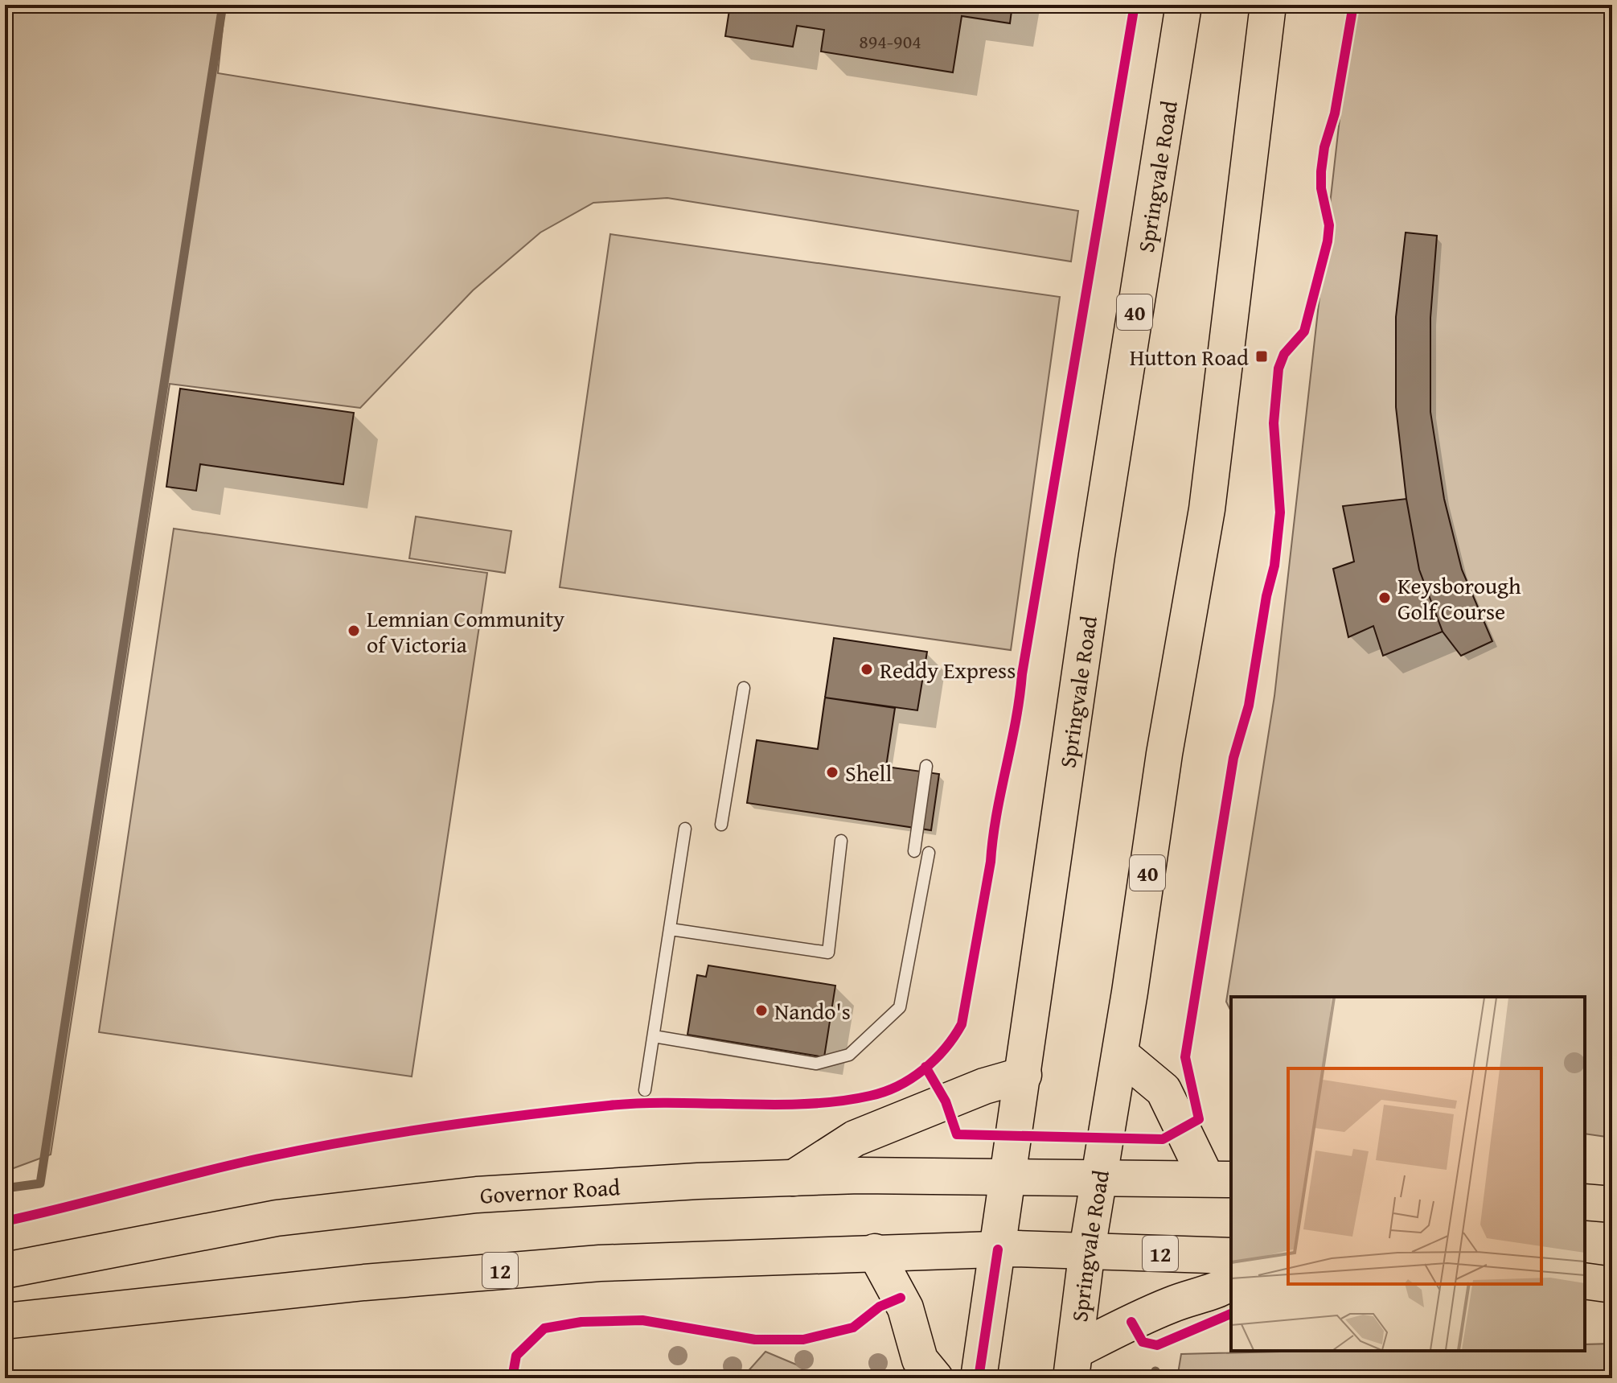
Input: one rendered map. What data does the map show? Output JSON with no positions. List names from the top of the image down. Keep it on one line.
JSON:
{"streets":{"main road":["Springvale Road","40","Governor Road","12"]},"crossings":[["Springvale Road","Governor Road"],["Springvale Road","12"]],"places":{"transit":["Hutton Road"],"other":["Keysborough Golf Course","Lemnian Community of Victoria","Reddy Express","Shell","Nando's"]},"house_numbers":["894-904"]}
